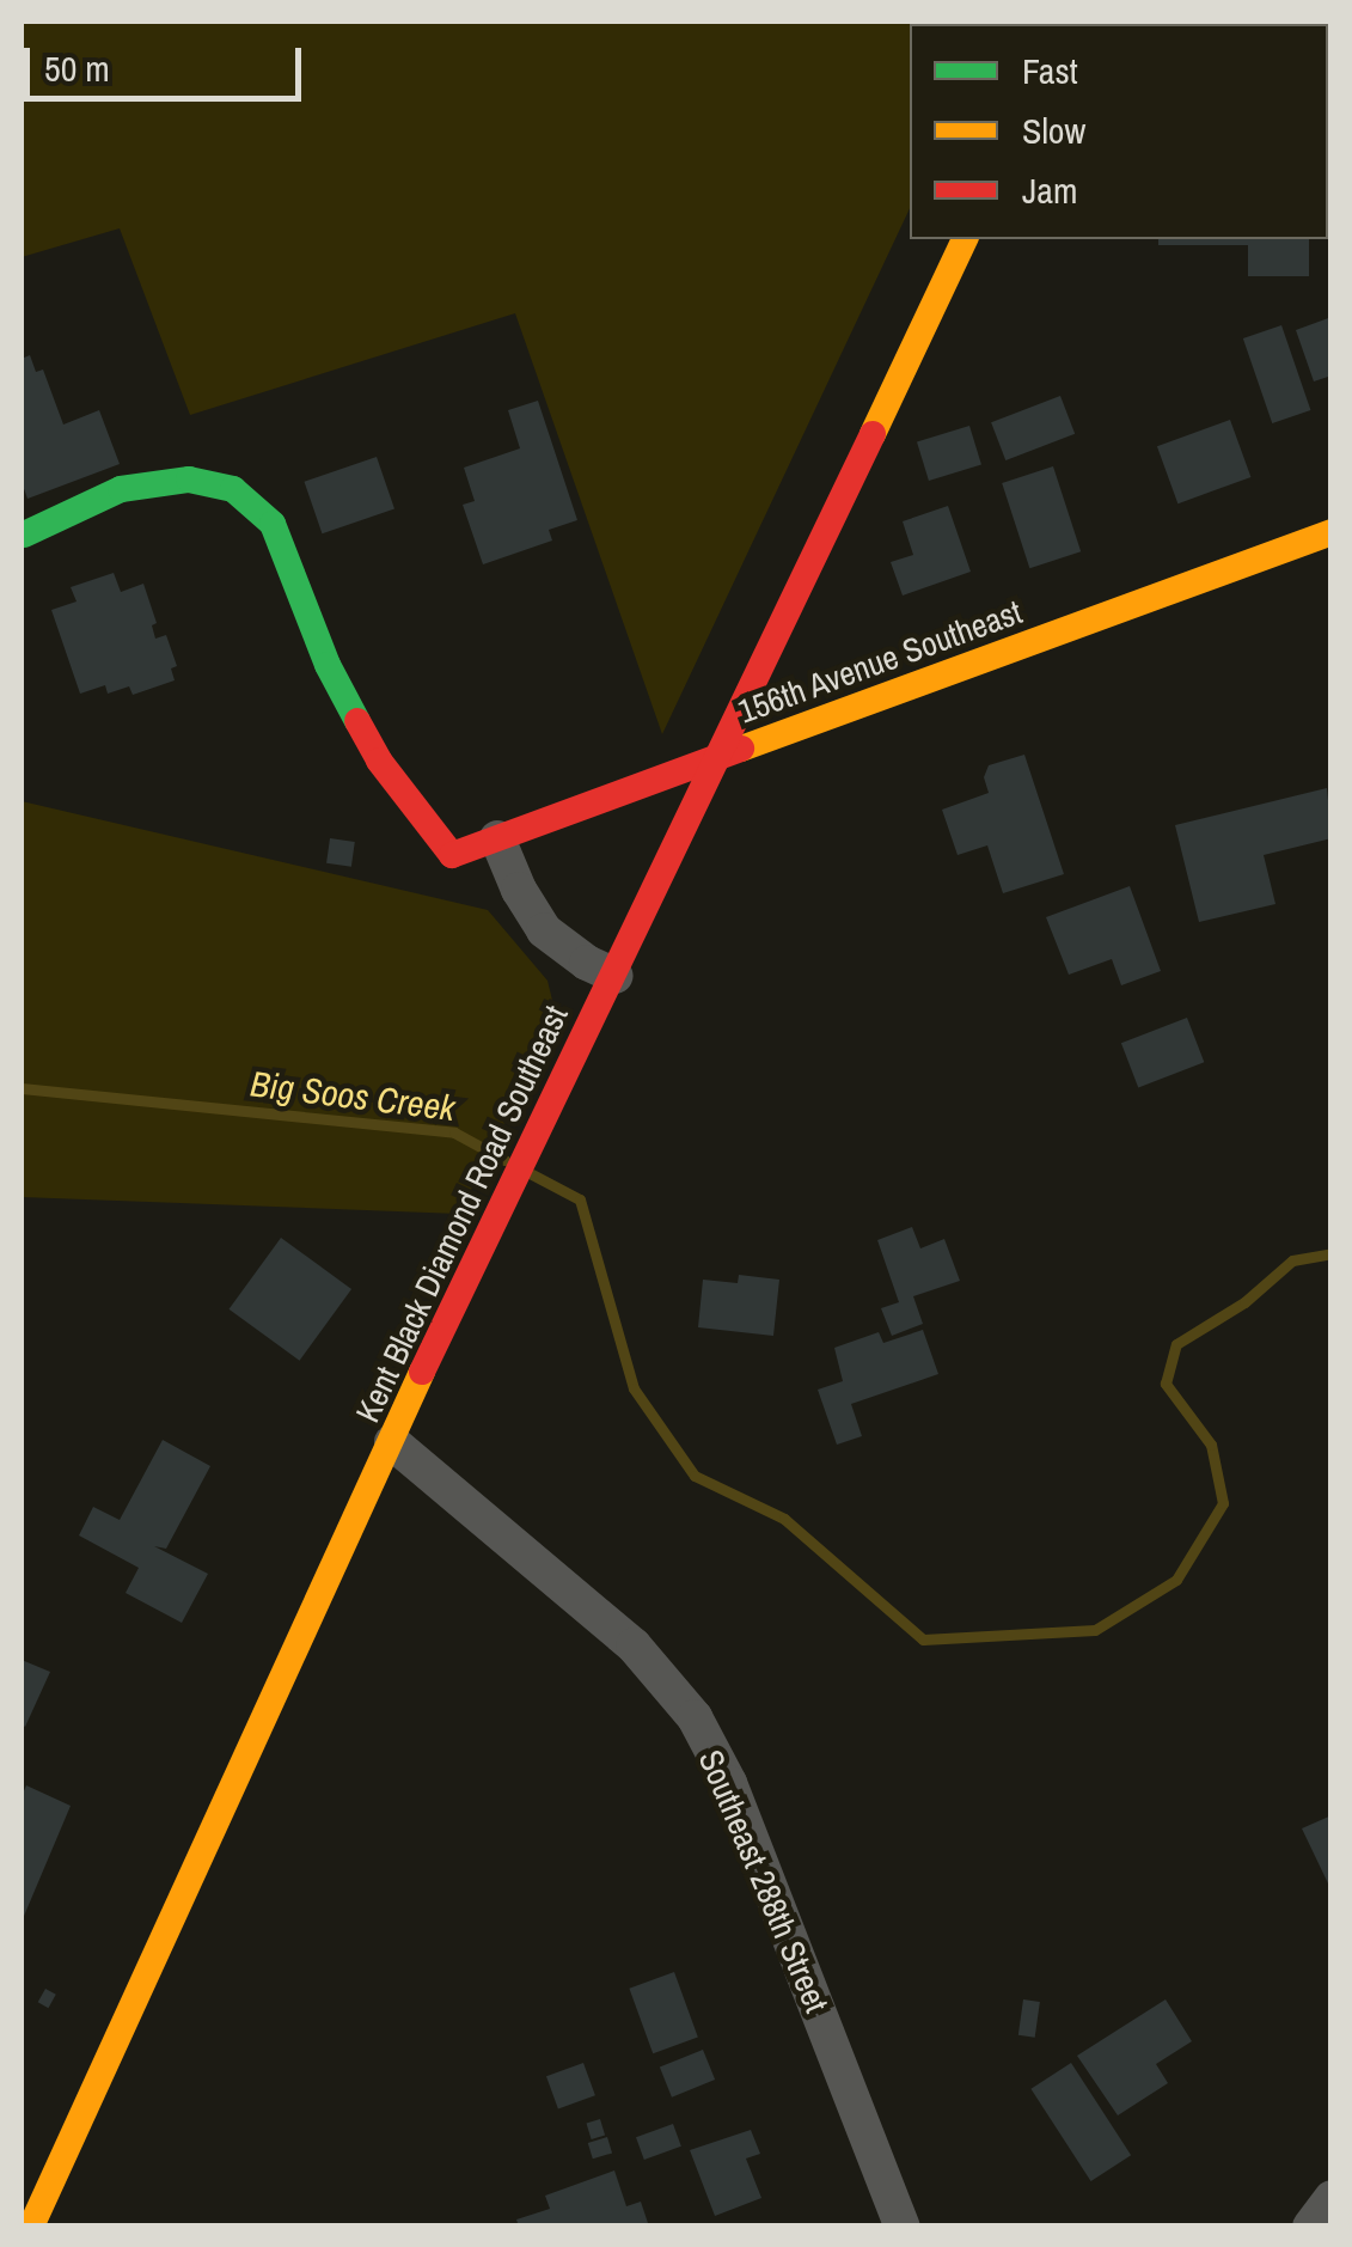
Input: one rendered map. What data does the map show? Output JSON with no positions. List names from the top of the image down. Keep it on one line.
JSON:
{"streets":{"street":["156th Avenue Southeast","Kent Black Diamond Road Southeast","Southeast 288th Street"]},"crossings":[["156th Avenue Southeast","Kent Black Diamond Road Southeast"],["Kent Black Diamond Road Southeast","Southeast 288th Street"]],"water":["Big Soos Creek"],"legend":["Fast","Slow","Jam"],"scale_bar":"50 m"}
